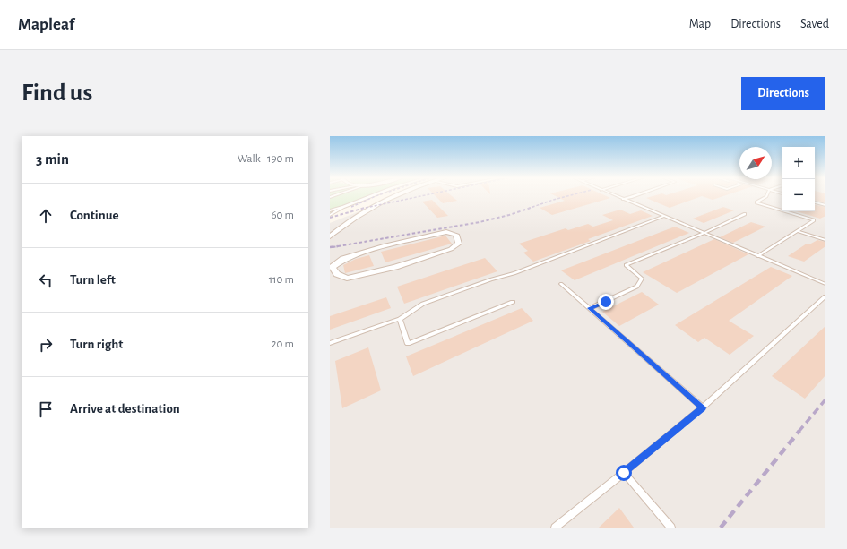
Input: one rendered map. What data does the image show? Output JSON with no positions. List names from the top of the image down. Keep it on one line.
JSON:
{"north":"top right","page":{"header":"Mapleaf","nav":["Map","Directions","Saved"],"buttons":"Directions","title":"Find us","heading":["3 min","Walk · 190 m"],"map_buttons":["+","−"],"list":[["Continue","60 m"],["Turn left","110 m"],["Turn right","20 m"],"Arrive at destination"]}}
